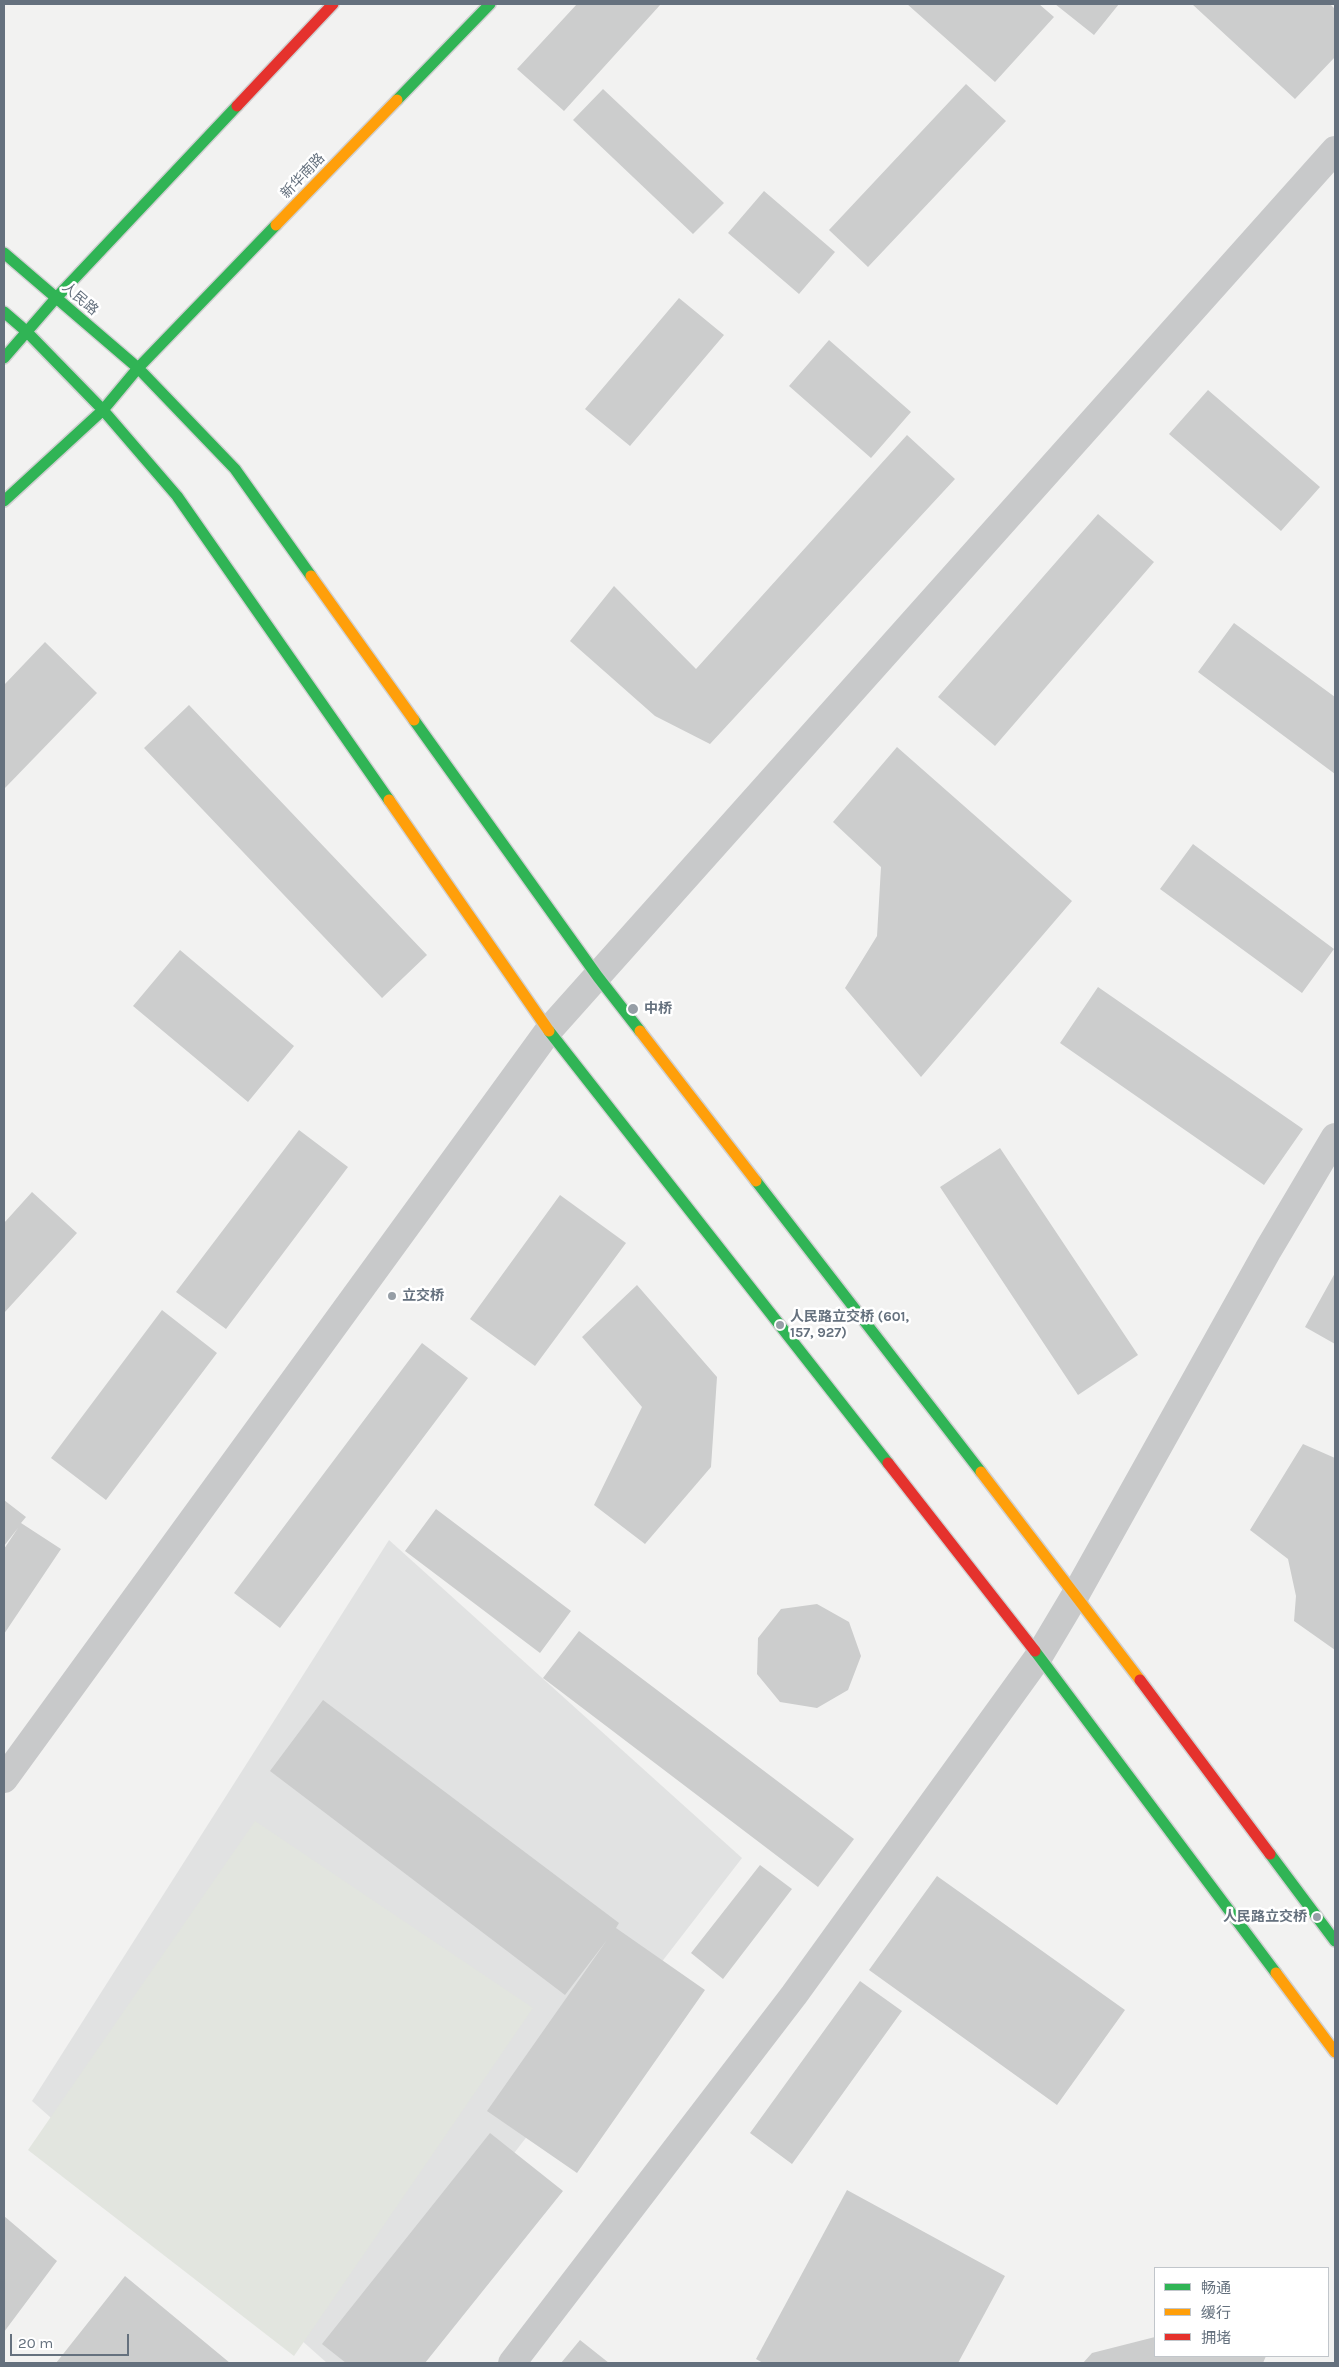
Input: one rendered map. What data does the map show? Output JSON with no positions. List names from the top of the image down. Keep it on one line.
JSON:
{"streets":{"main road":["新华南路","人民路"]},"crossings":[["新华南路","人民路"]],"places":["中桥","立交桥","人民路立交桥 (601, 157, 927)","人民路立交桥"],"legend":["畅通","缓行","拥堵"],"scale_bar":"20 m"}
